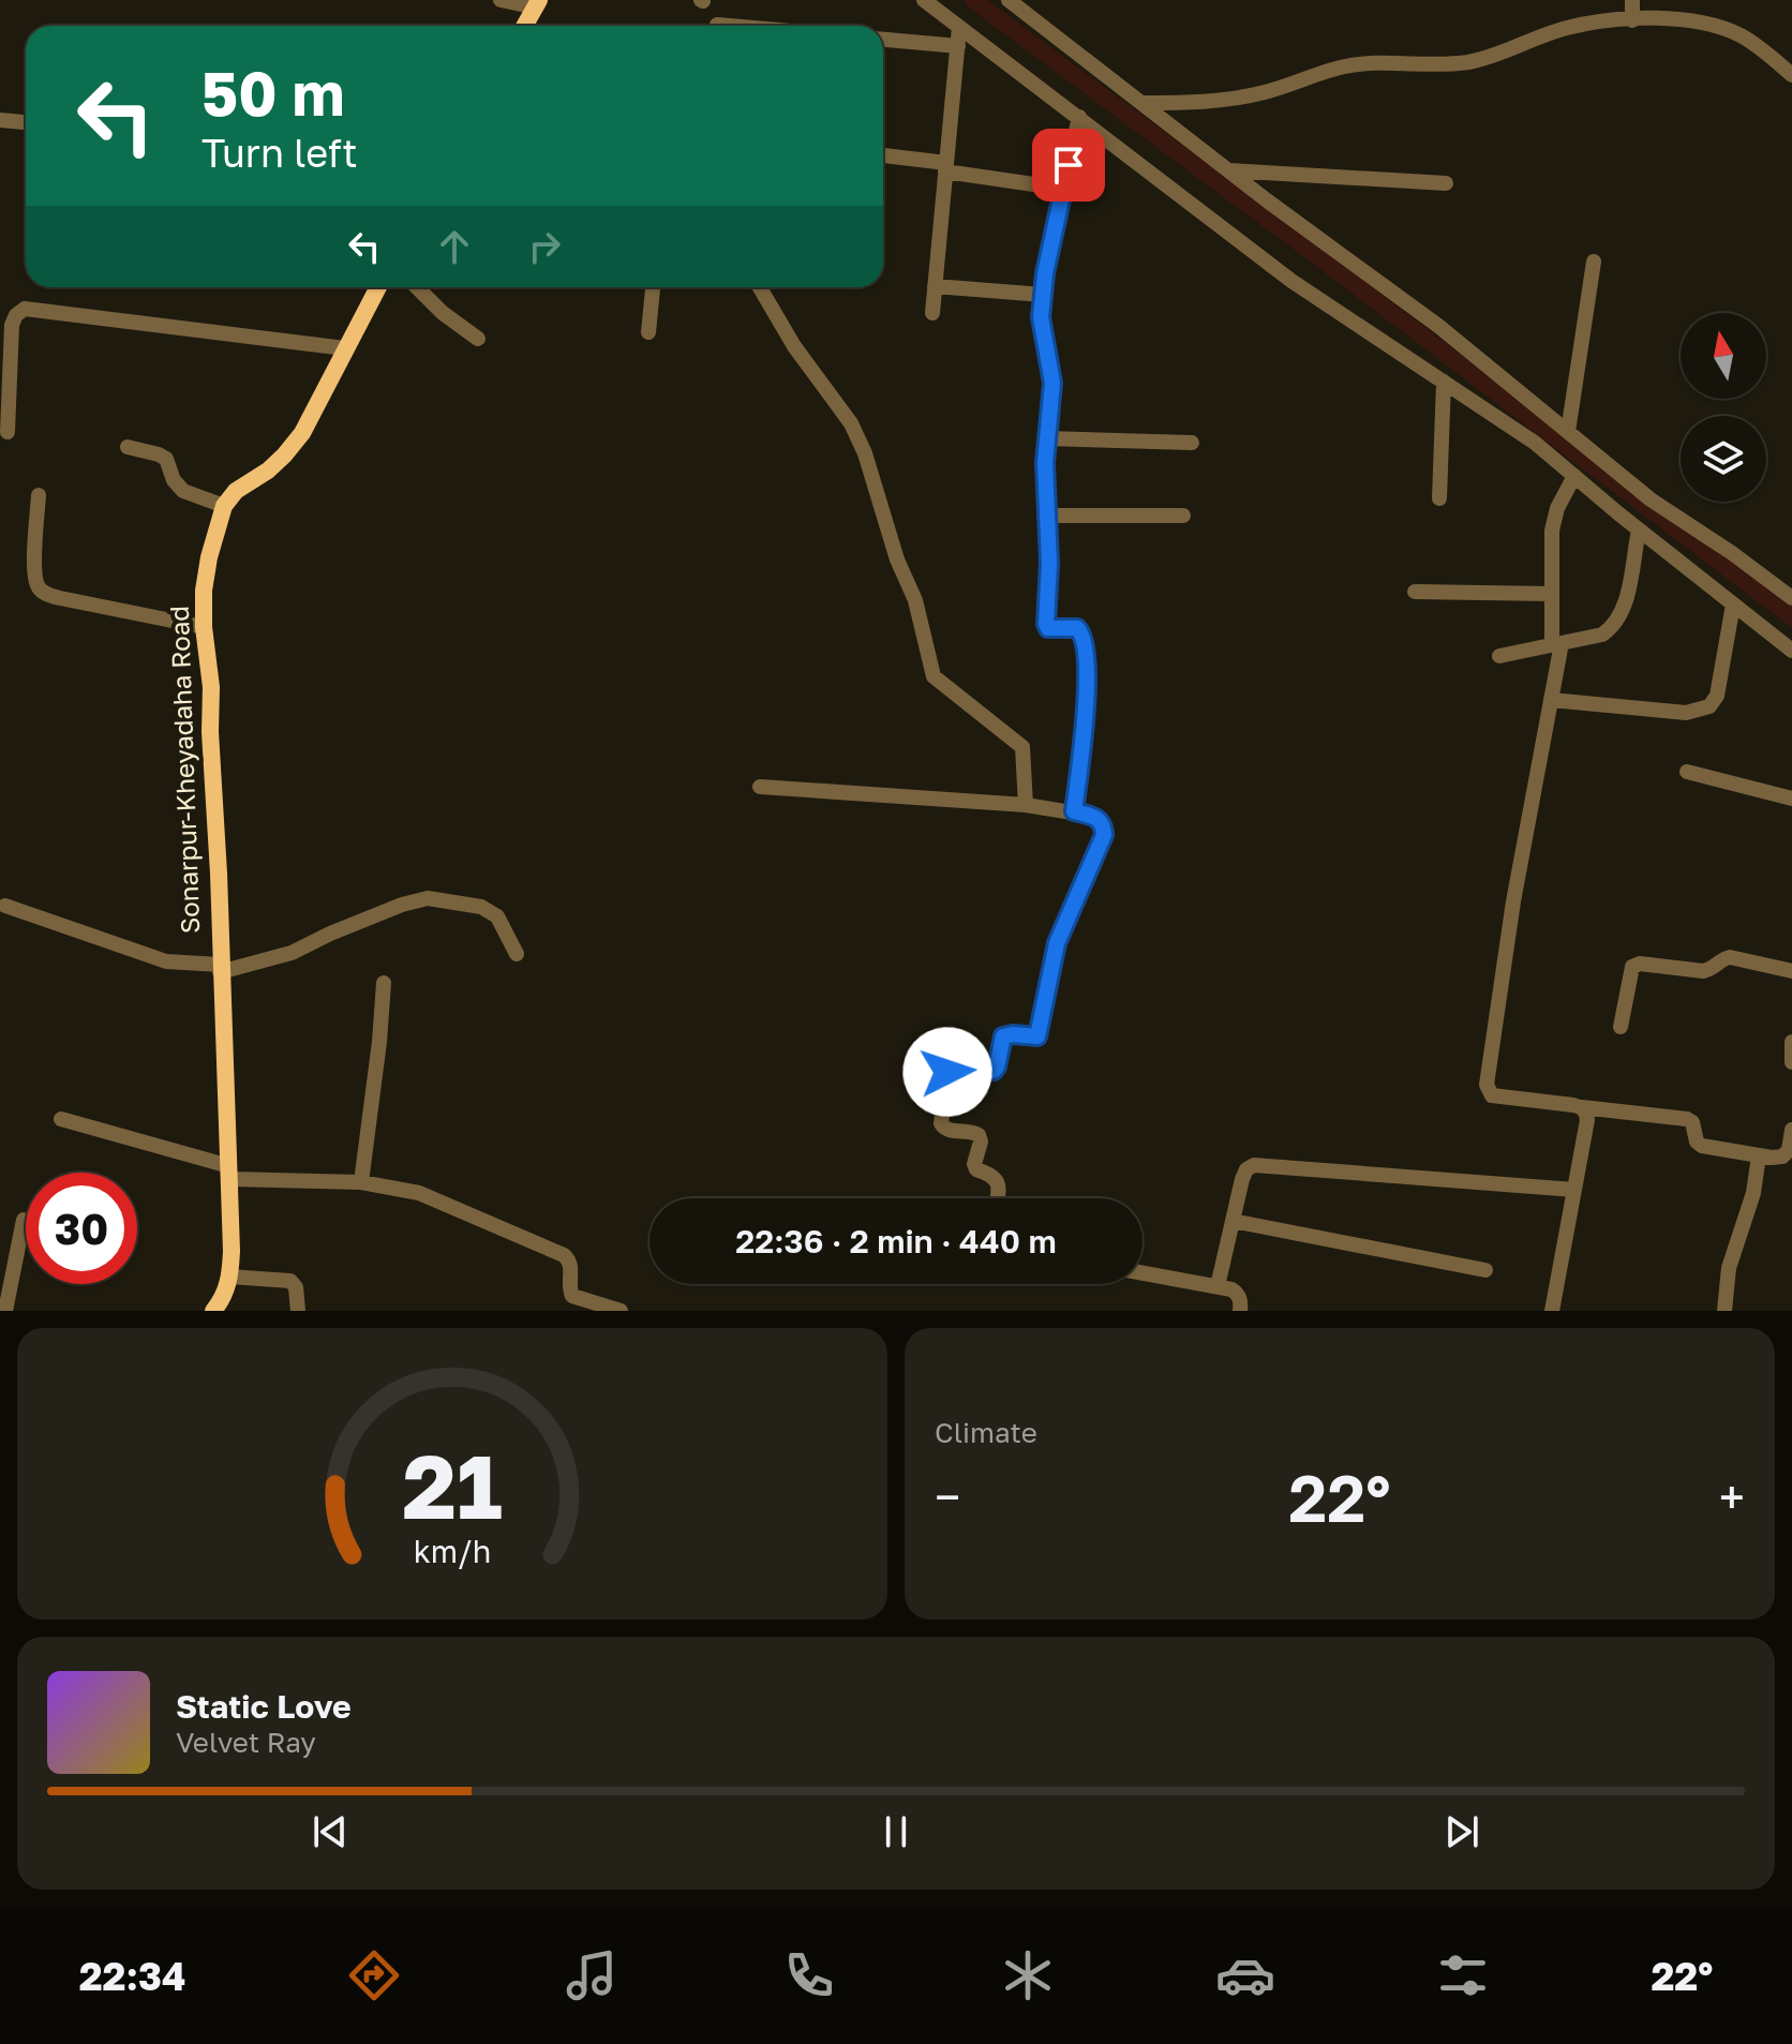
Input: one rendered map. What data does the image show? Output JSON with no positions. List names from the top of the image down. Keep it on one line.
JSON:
{"streets":{"main road":["Sonarpur-Kheyadaha Road"]},"north":"top","page":{"turn":["50 m","Turn left"],"limit":"30","trip":"22:36 · 2 min · 440 m","tile":"Climate","heat":["−","22°","+"],"song":["Static Love","Velvet Ray"],"tabs":["22:34","22°"],"gauge":["21","km/h"]}}
